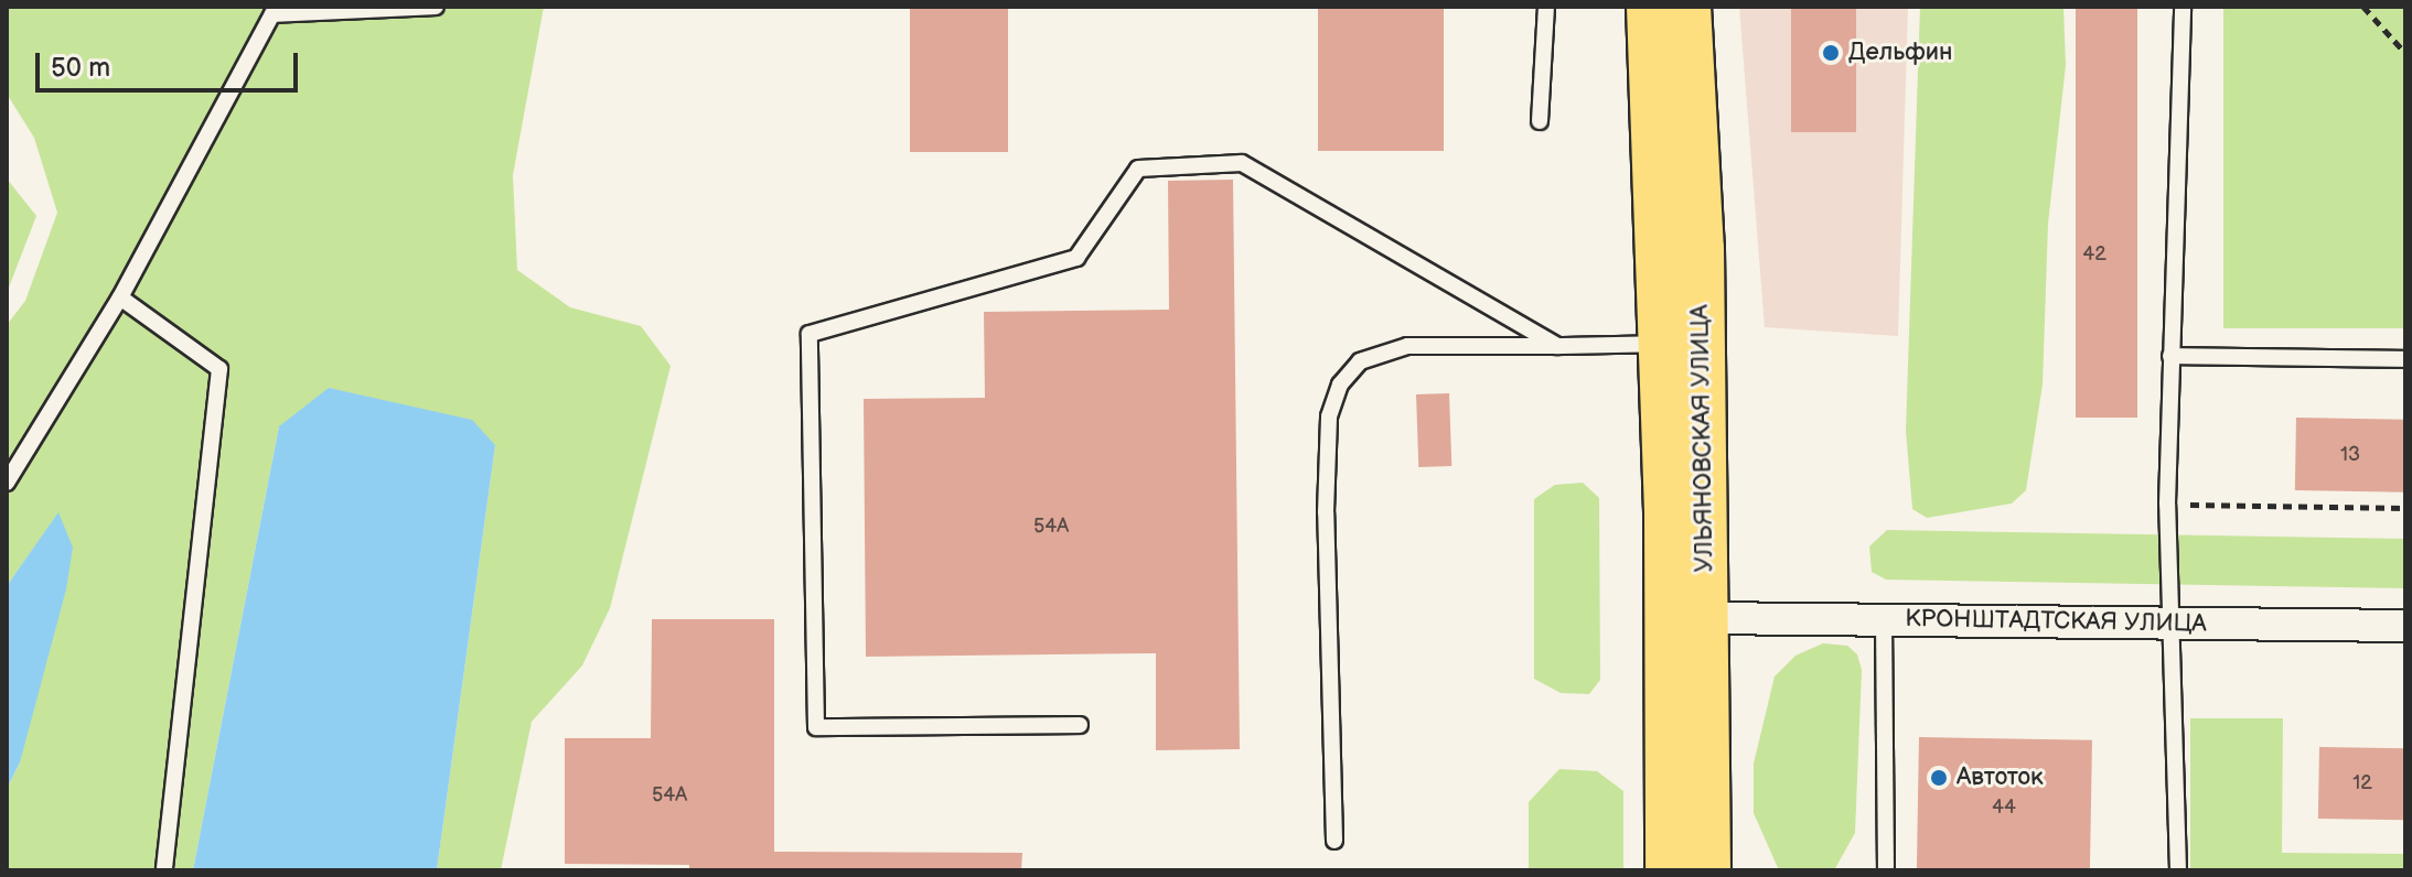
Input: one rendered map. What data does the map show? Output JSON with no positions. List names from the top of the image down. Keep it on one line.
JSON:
{"streets":{"highway":["УЛЬЯНОВСКАЯ УЛИЦА"],"street":["КРОНШТАДТСКАЯ УЛИЦА"]},"crossings":[["УЛЬЯНОВСКАЯ УЛИЦА","КРОНШТАДТСКАЯ УЛИЦА"]],"places":["Дельфин","Автоток"],"house_numbers":["42","13","54А","12","54А","44"],"scale_bar":"50 m"}
